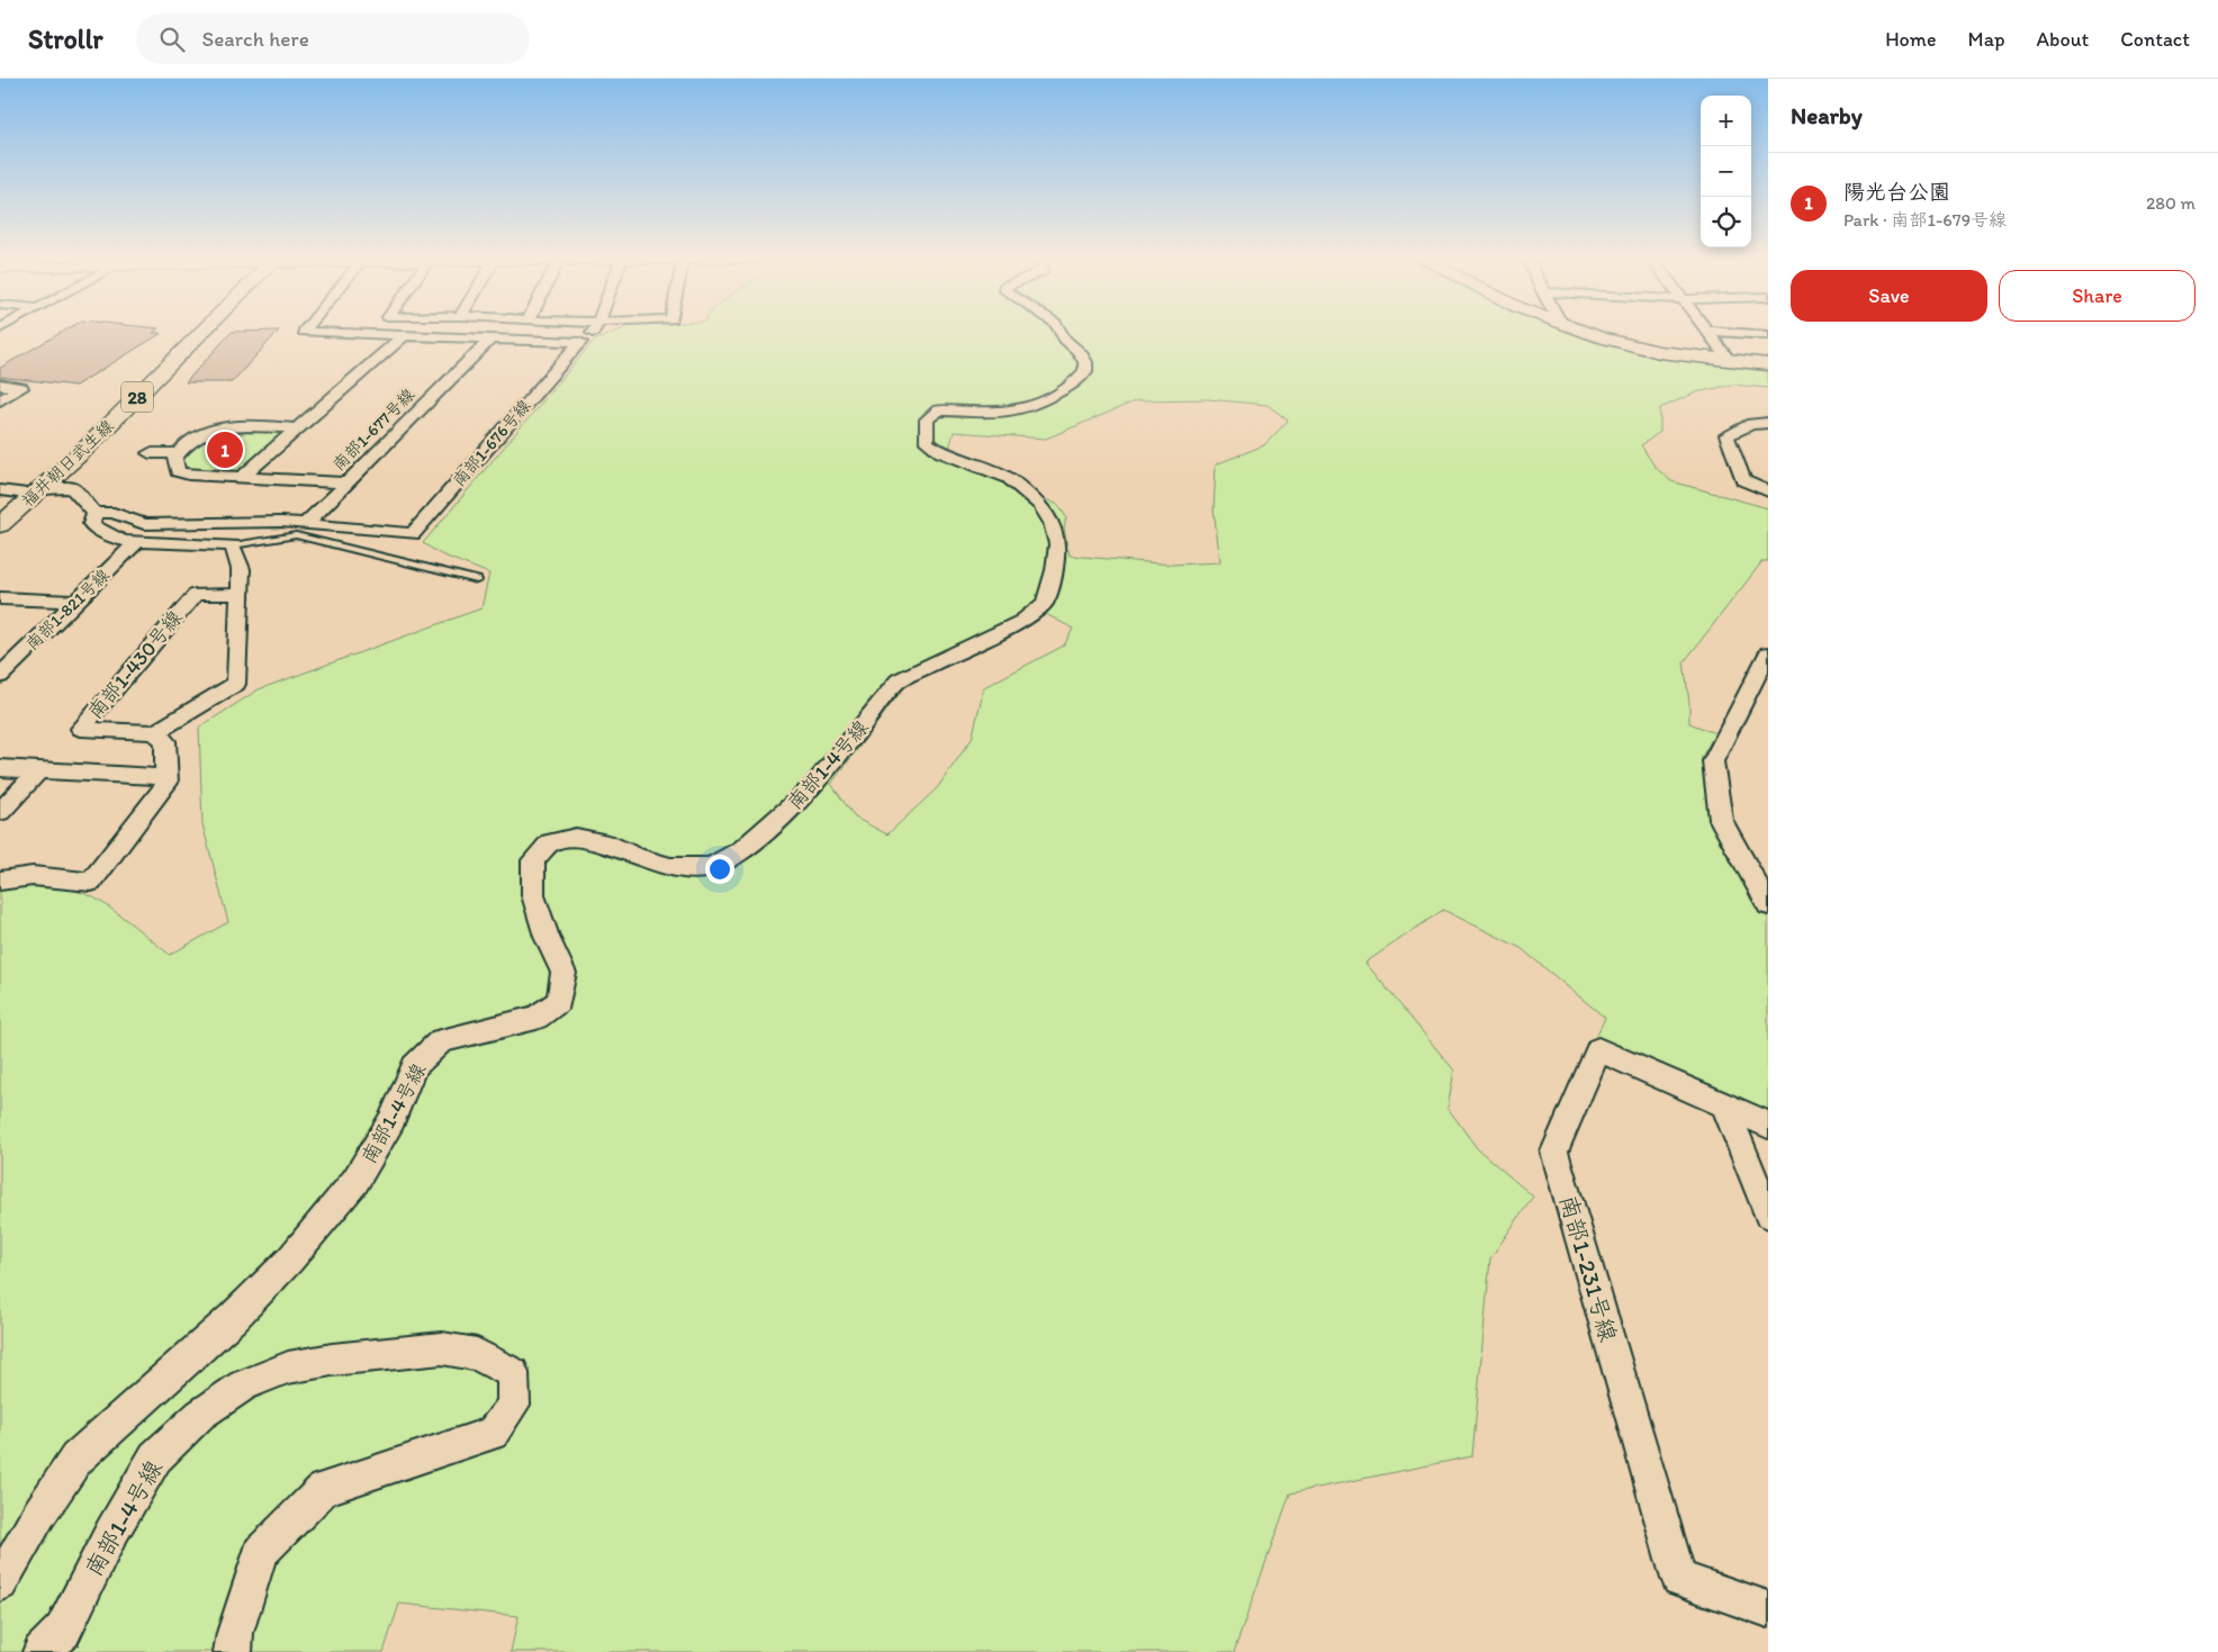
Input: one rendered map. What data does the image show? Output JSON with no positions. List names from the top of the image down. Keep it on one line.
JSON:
{"streets":{"street":["28","南部1-677号線","南部1-676号線","福井朝日武生線","南部1-821号線","南部1-430号線","南部1-4号線","南部1-231号線"]},"crossings":[["南部1-677号線","南部1-676号線"]],"page":{"header":"Strollr","search":"Search here","nav":["Home","Map","About","Contact"],"heading":"Nearby","map_buttons":["+","−"],"list":[{"mark":"1","name":"陽光台公園","note":"Park · 南部1-679号線","value":"280 m"}],"buttons":["Save","Share"],"pins":"1"}}
